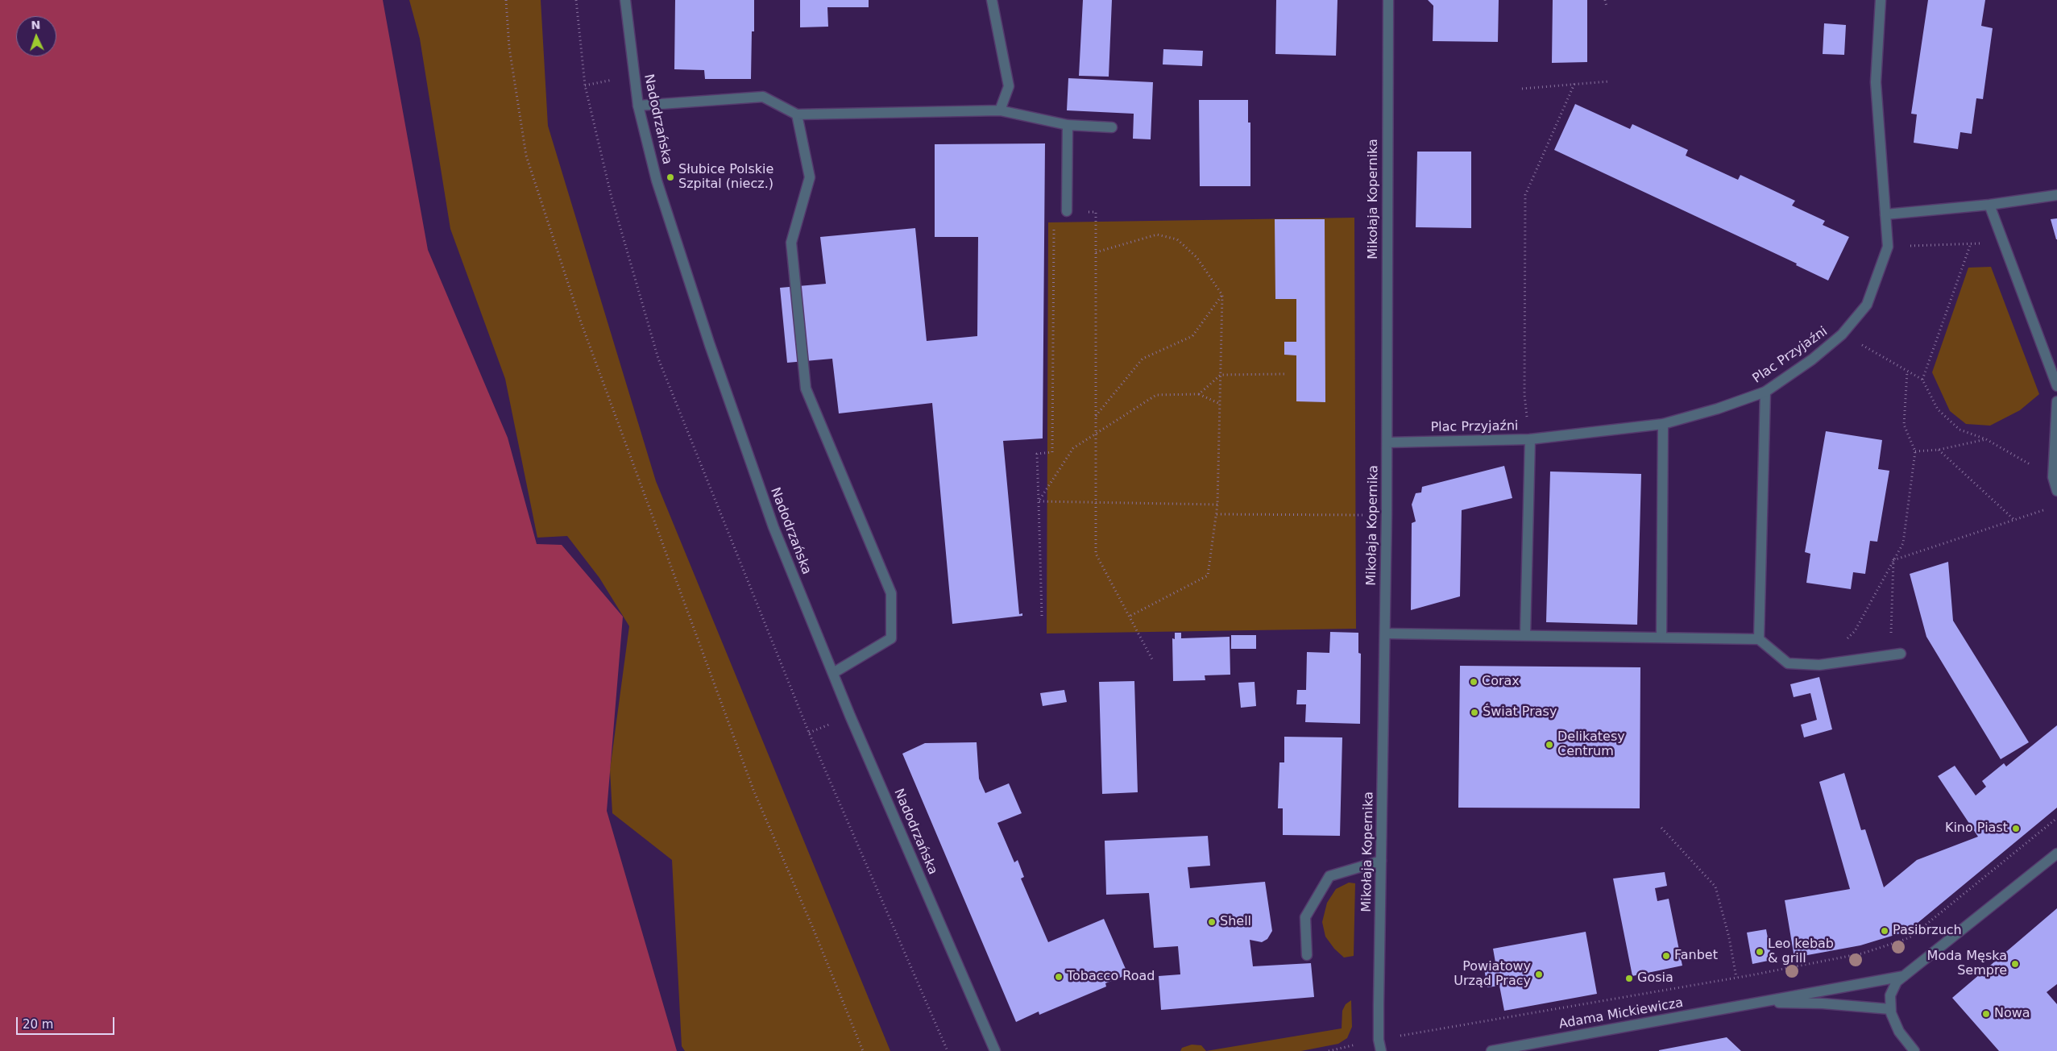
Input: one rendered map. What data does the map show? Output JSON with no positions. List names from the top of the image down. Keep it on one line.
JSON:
{"streets":{"street":["Nadodrzańska","Mikołaja Kopernika","Plac Przyjaźni","Adama Mickiewicza"]},"crossings":[["Mikołaja Kopernika","Plac Przyjaźni"]],"places":["Słubice Polskie Szpital (niecz.)","Corax","Świat Prasy","Delikatesy Centrum","Kino Piast","Shell","Pasibrzuch","Leo kebab & grill","Fanbet","Moda Męska Sempre","Powiatowy Urząd Pracy","Tobacco Road","Gosia","Nowa"],"scale_bar":"20 m","north":"top"}
